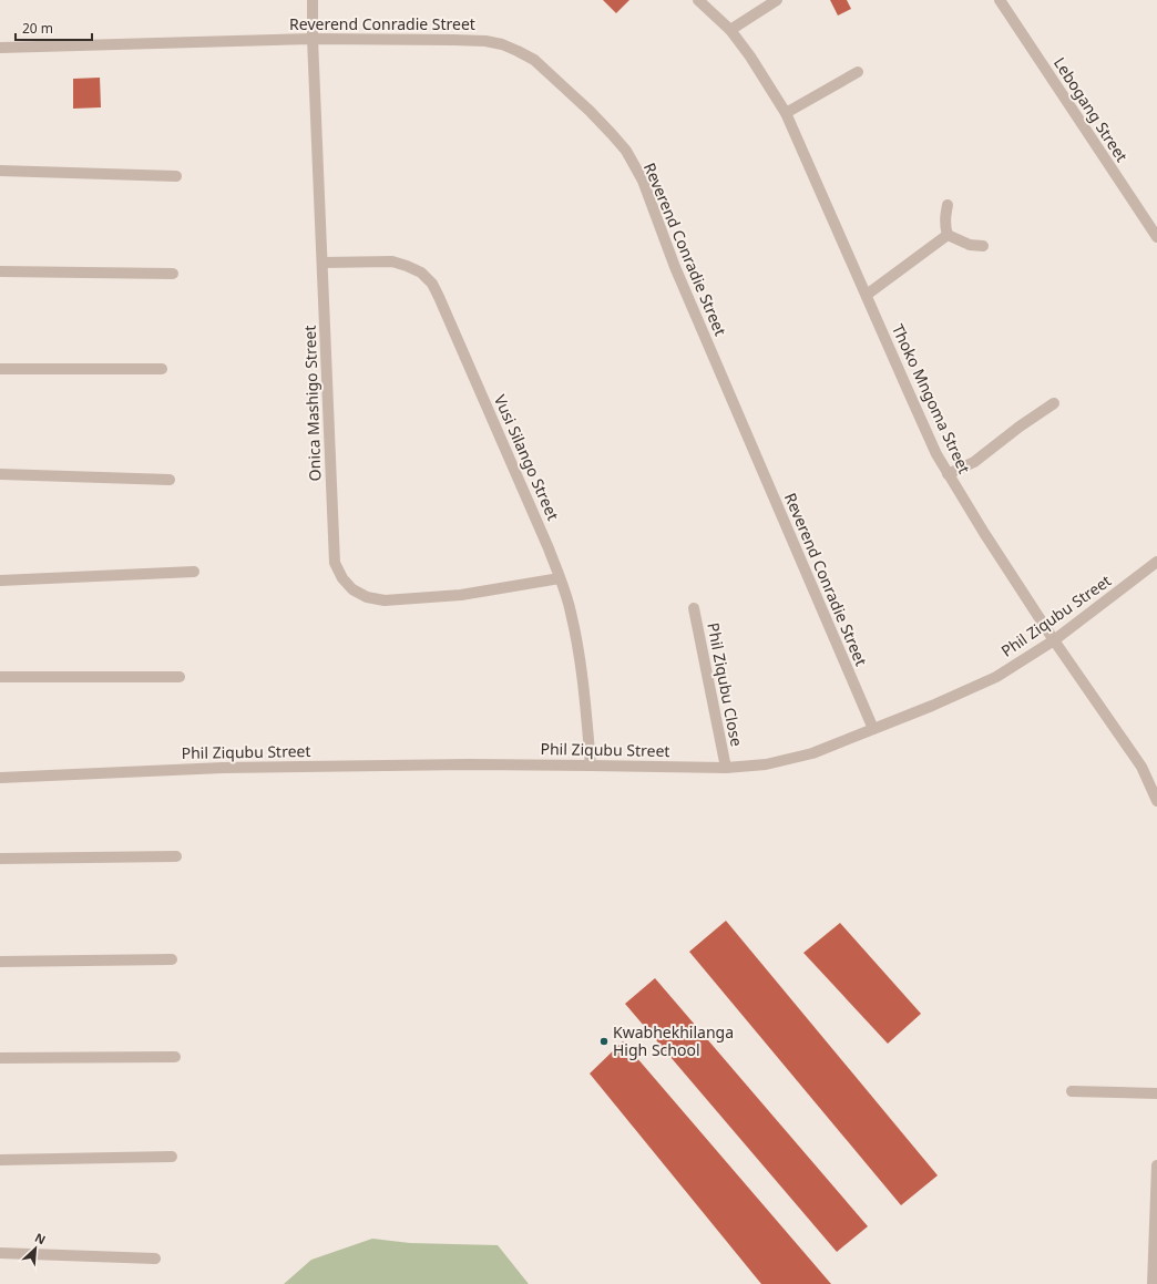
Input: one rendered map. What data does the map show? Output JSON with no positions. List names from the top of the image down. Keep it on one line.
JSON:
{"streets":{"street":["Reverend Conradie Street","Lebogang Street","Thoko Mngoma Street","Onica Mashigo Street","Vusi Silango Street","Phil Ziqubu Street","Phil Ziqubu Close"]},"crossings":[["Reverend Conradie Street","Onica Mashigo Street"],["Reverend Conradie Street","Phil Ziqubu Street"],["Thoko Mngoma Street","Phil Ziqubu Street"],["Onica Mashigo Street","Vusi Silango Street"],["Vusi Silango Street","Phil Ziqubu Street"],["Phil Ziqubu Street","Phil Ziqubu Close"]],"places":["Kwabhekhilanga High School"],"scale_bar":"20 m","north":"top right"}
